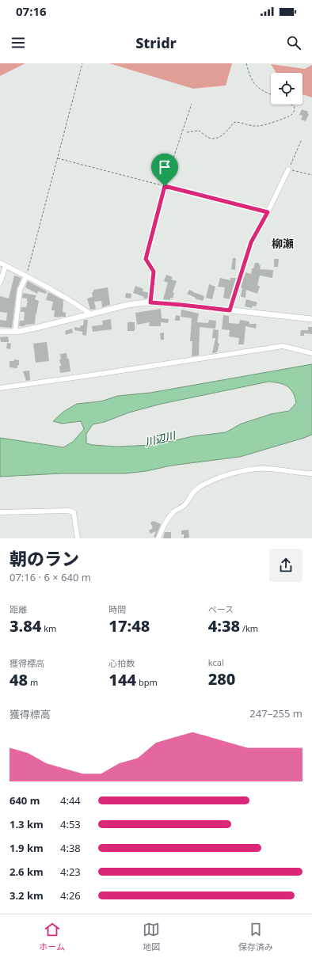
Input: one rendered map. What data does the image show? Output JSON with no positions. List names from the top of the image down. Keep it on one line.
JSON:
{"districts":["柳瀬"],"water":["川辺川"],"page":{"status":"07:16","header":"Stridr","heading":["朝のラン","07:16 · 6 × 640 m"],"stats":[["距離","3.84 km"],["時間","17:48"],["ペース","4:38 /km"],["獲得標高","48 m"],["心拍数","144 bpm"],["kcal","280"]],"chart":["獲得標高","247–255 m"],"list":[{"name":"640 m","note":"4:44"},{"name":"1.3 km","note":"4:53"},{"name":"1.9 km","note":"4:38"},{"name":"2.6 km","note":"4:23"},{"name":"3.2 km","note":"4:26"}],"tabs":["ホーム","地図","保存済み"]}}
